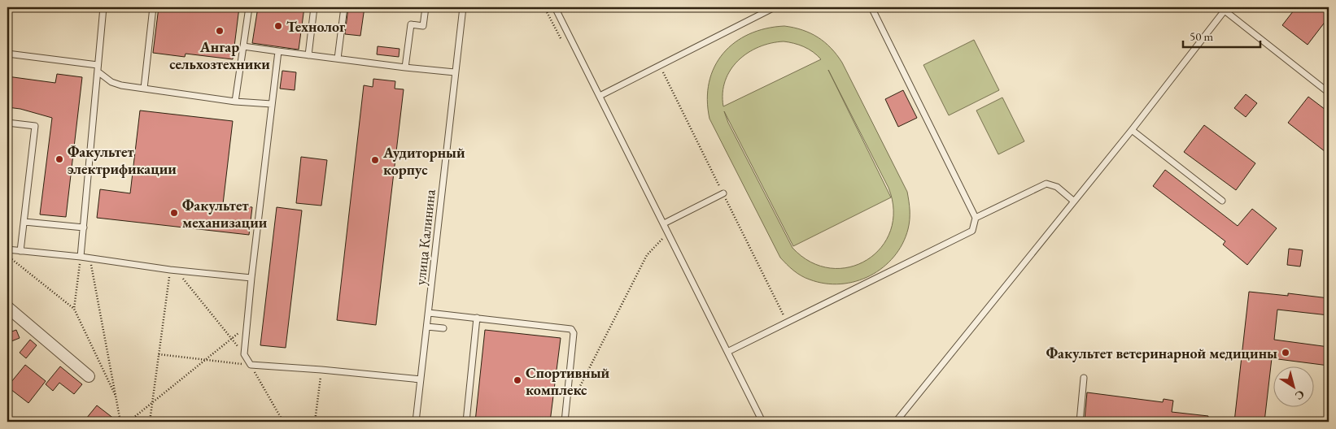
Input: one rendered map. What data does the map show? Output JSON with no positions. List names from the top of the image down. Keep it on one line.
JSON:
{"streets":{"lane":["улица Калинина"]},"places":["Технолог","Ангар сельхозтехники","Факультет электрификации","Аудиторный корпус","Факультет механизации","Факультет ветеринарной медицины","Спортивный комплекс"],"scale_bar":"50 m","north":"bottom right"}
